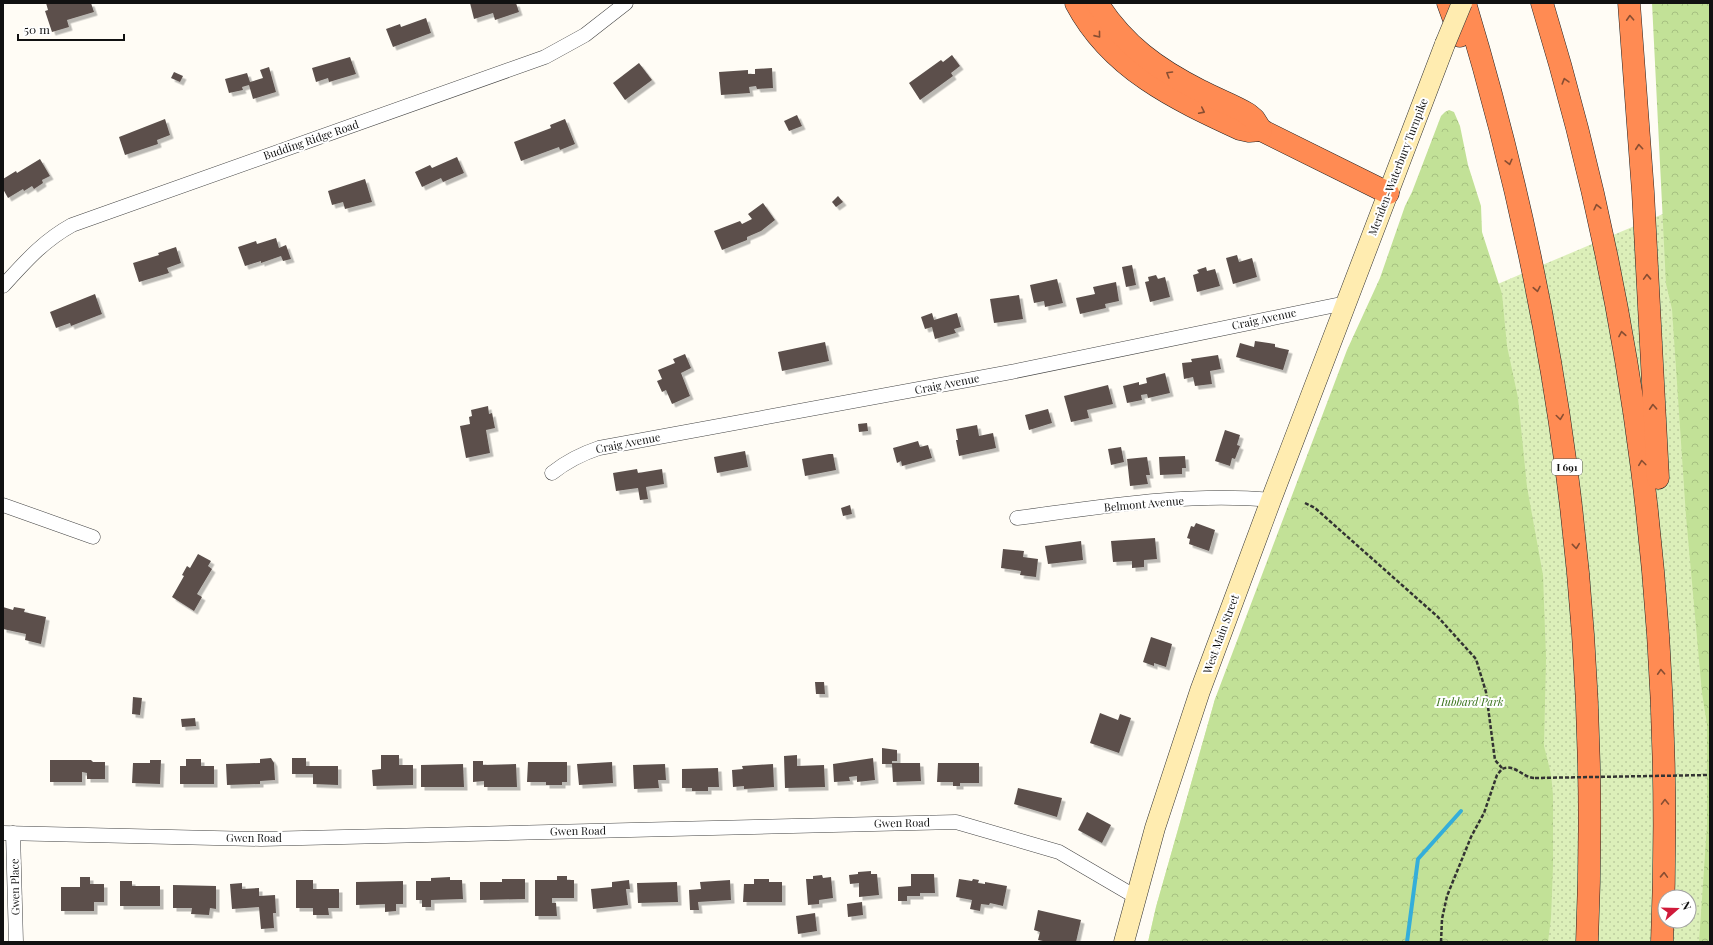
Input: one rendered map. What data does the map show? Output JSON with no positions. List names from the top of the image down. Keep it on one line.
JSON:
{"streets":{"highway":["I 691"],"main road":["Meriden-Waterbury Turnpike","West Main Street"],"street":["Budding Ridge Road","Craig Avenue","Belmont Avenue","Gwen Road","Gwen Place"]},"crossings":[["Meriden-Waterbury Turnpike","Craig Avenue"],["Meriden-Waterbury Turnpike","West Main Street"],["Belmont Avenue","West Main Street"],["West Main Street","Gwen Road"],["Gwen Road","Gwen Place"]],"parks":["Hubbard Park"],"scale_bar":"50 m","north":"right"}
